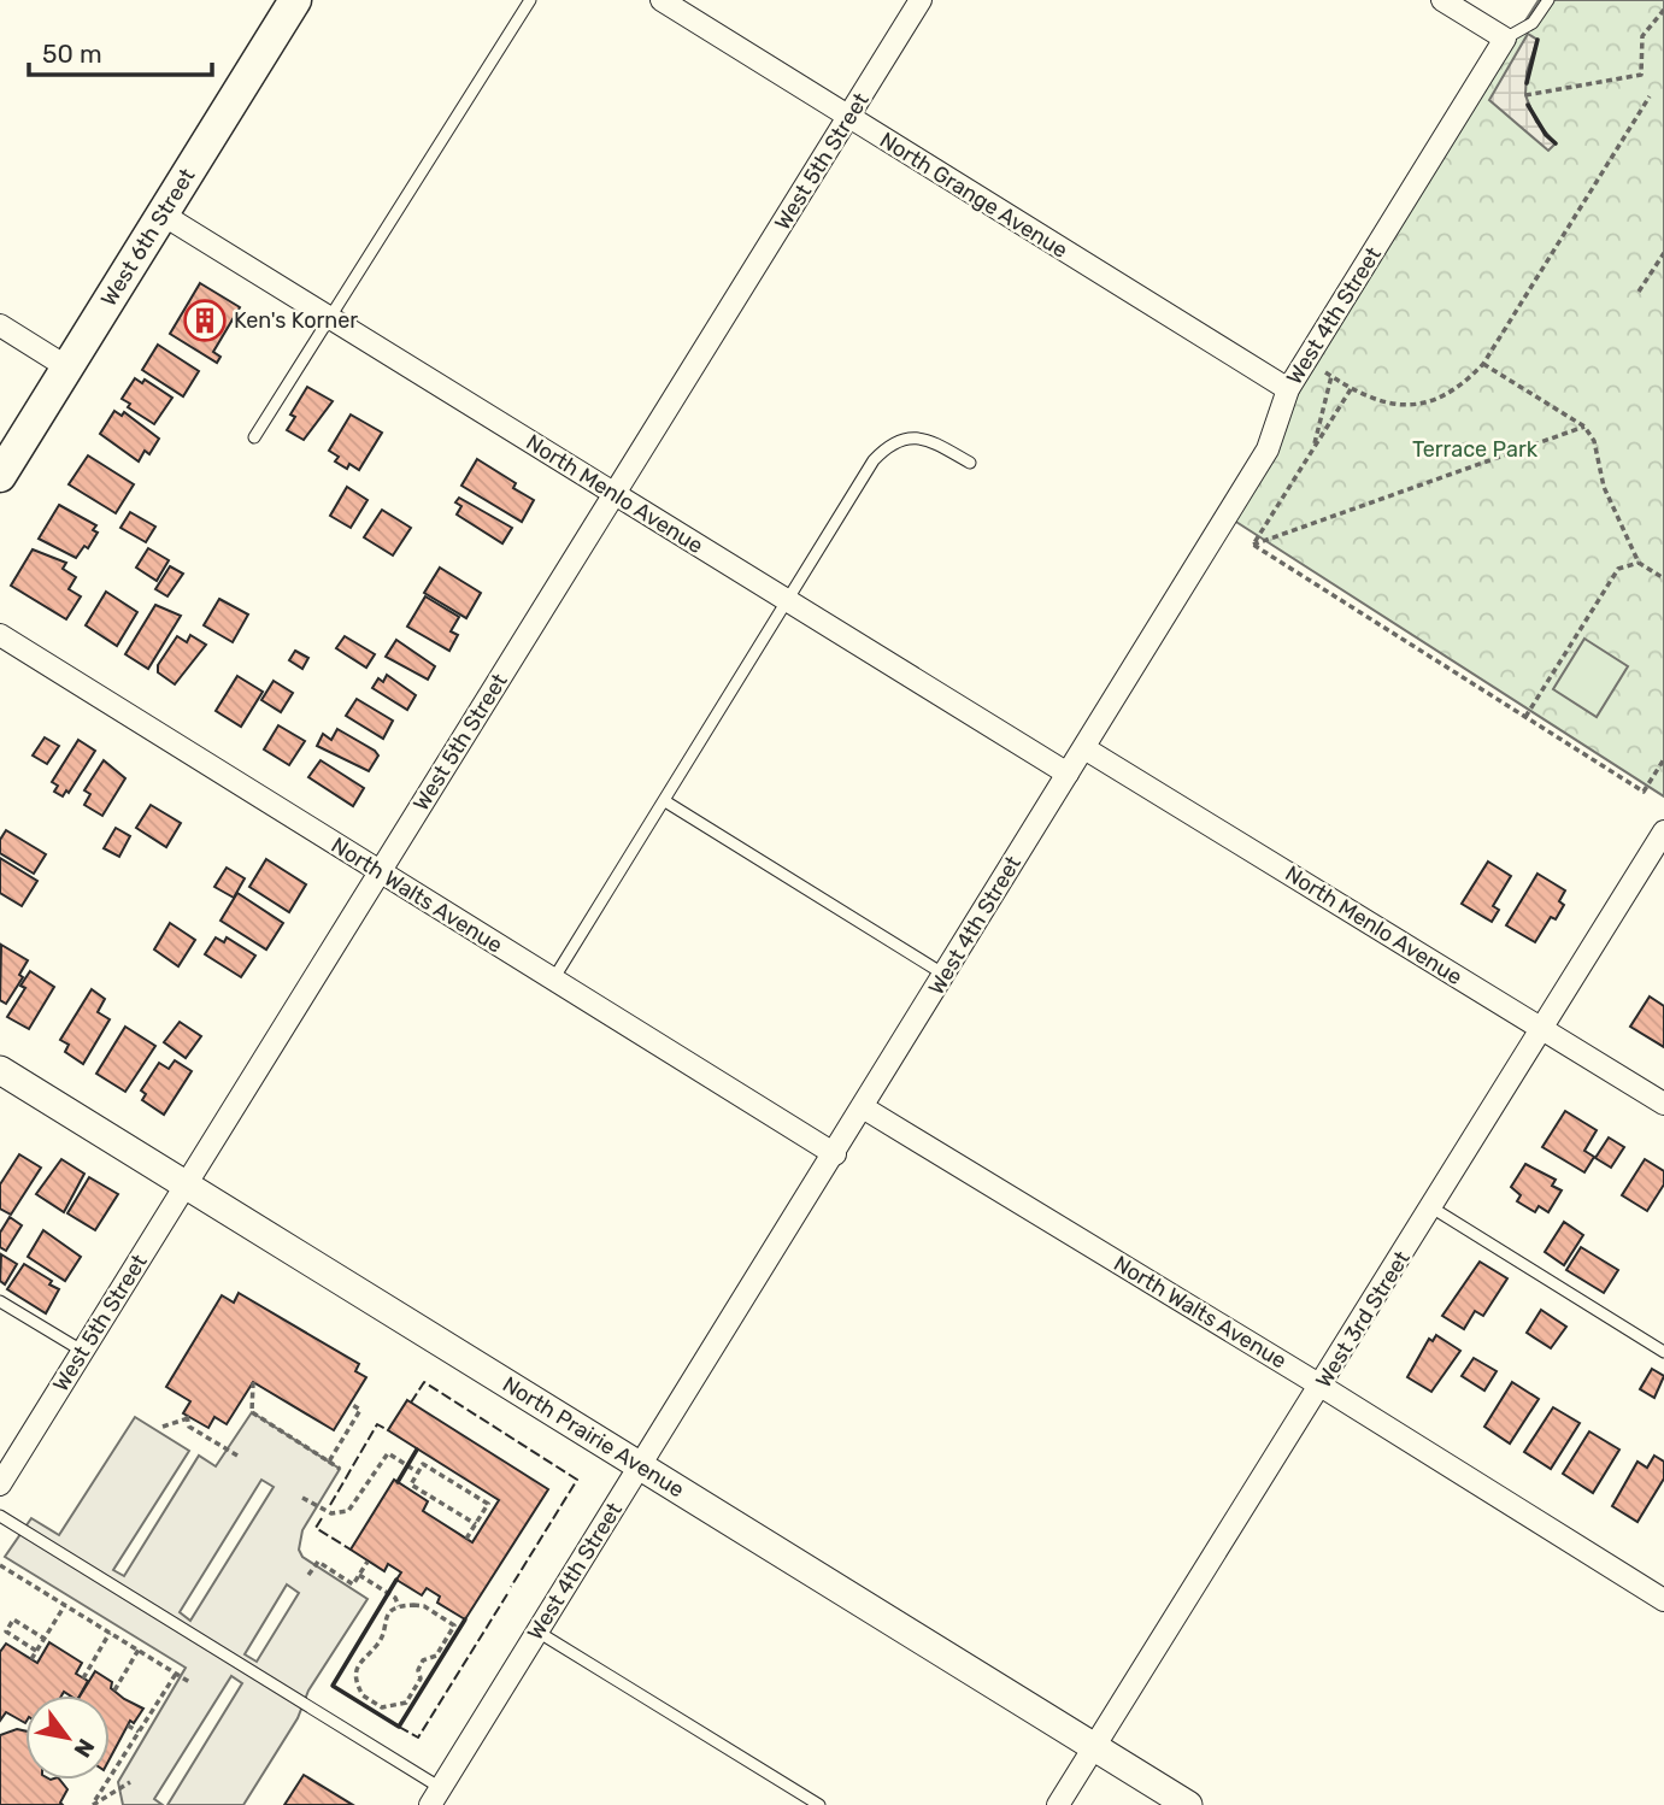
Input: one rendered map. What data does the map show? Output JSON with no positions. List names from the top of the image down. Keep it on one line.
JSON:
{"streets":{"main road":["West 6th Street"],"street":["West 5th Street","North Grange Avenue","West 4th Street","North Menlo Avenue","North Walts Avenue","West 3rd Street","North Prairie Avenue"]},"crossings":[["West 5th Street","North Grange Avenue"],["West 5th Street","North Menlo Avenue"],["West 5th Street","North Walts Avenue"],["West 5th Street","North Prairie Avenue"],["North Grange Avenue","West 4th Street"],["West 6th Street","North Menlo Avenue"],["West 4th Street","North Menlo Avenue"],["West 4th Street","North Walts Avenue"],["West 4th Street","North Prairie Avenue"],["North Menlo Avenue","West 3rd Street"],["North Walts Avenue","West 3rd Street"],["West 3rd Street","North Prairie Avenue"]],"parks":["Terrace Park"],"places":{"building":["Ken's Korner"]},"scale_bar":"50 m","north":"bottom right"}
